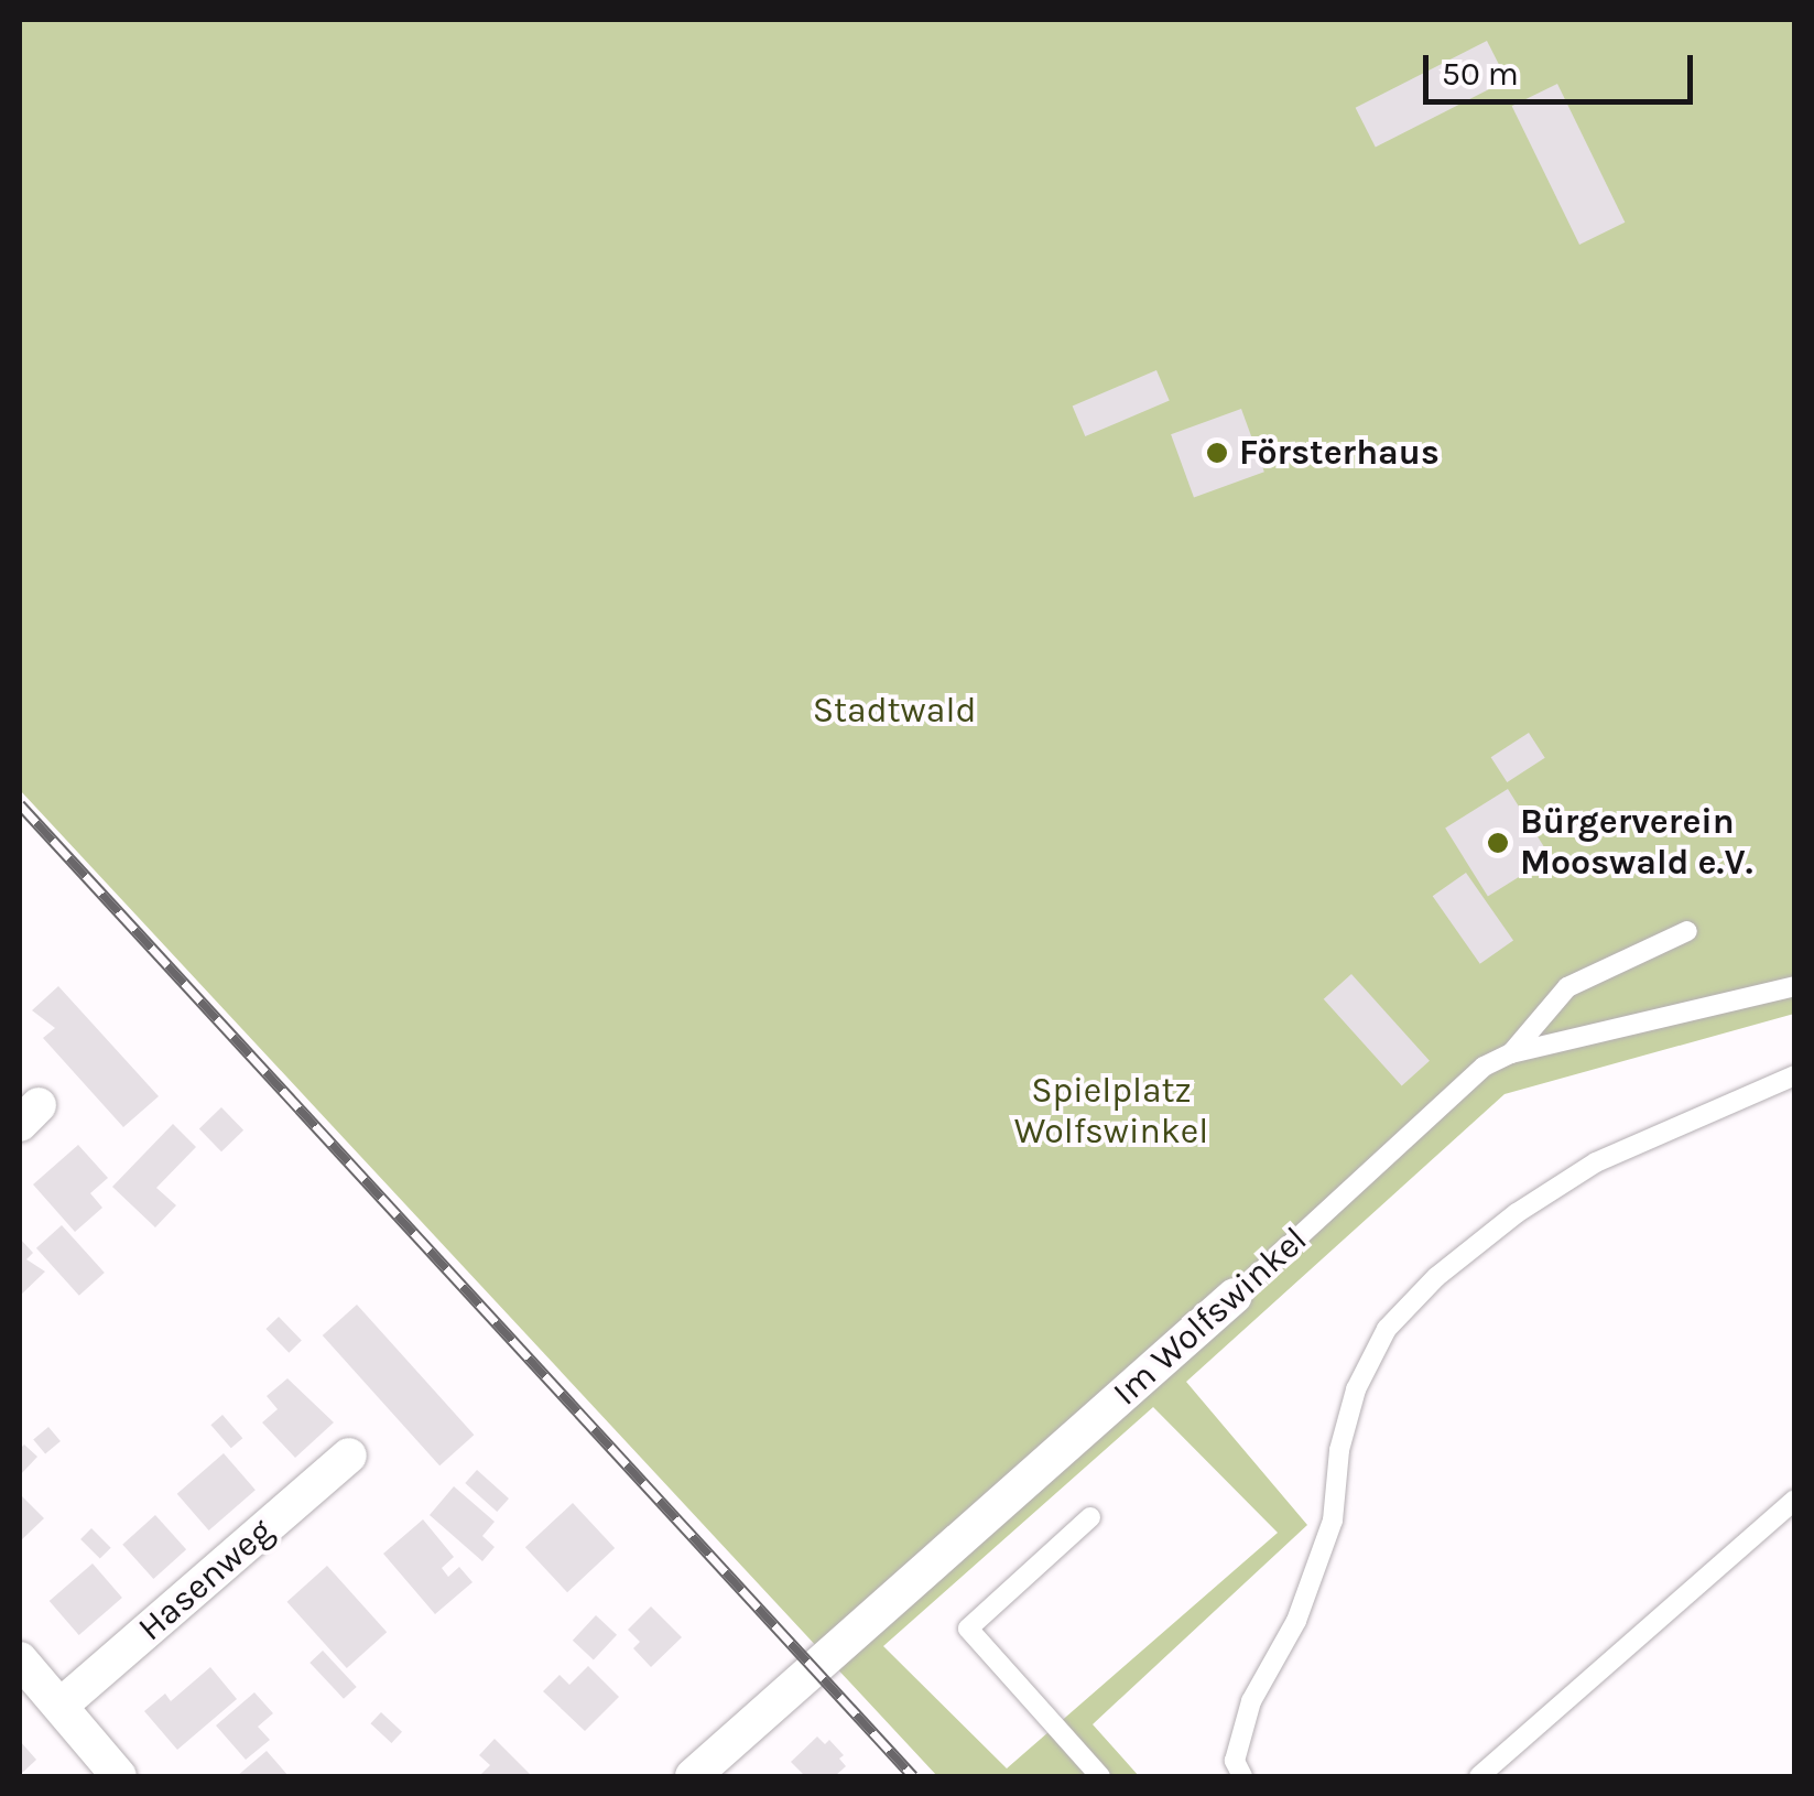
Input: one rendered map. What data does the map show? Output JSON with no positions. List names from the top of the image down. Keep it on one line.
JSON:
{"streets":{"street":["Im Wolfswinkel","Hasenweg"]},"parks":["Stadtwald","Spielplatz Wolfswinkel"],"places":["Försterhaus","Bürgerverein Mooswald e.V."],"scale_bar":"50 m"}
